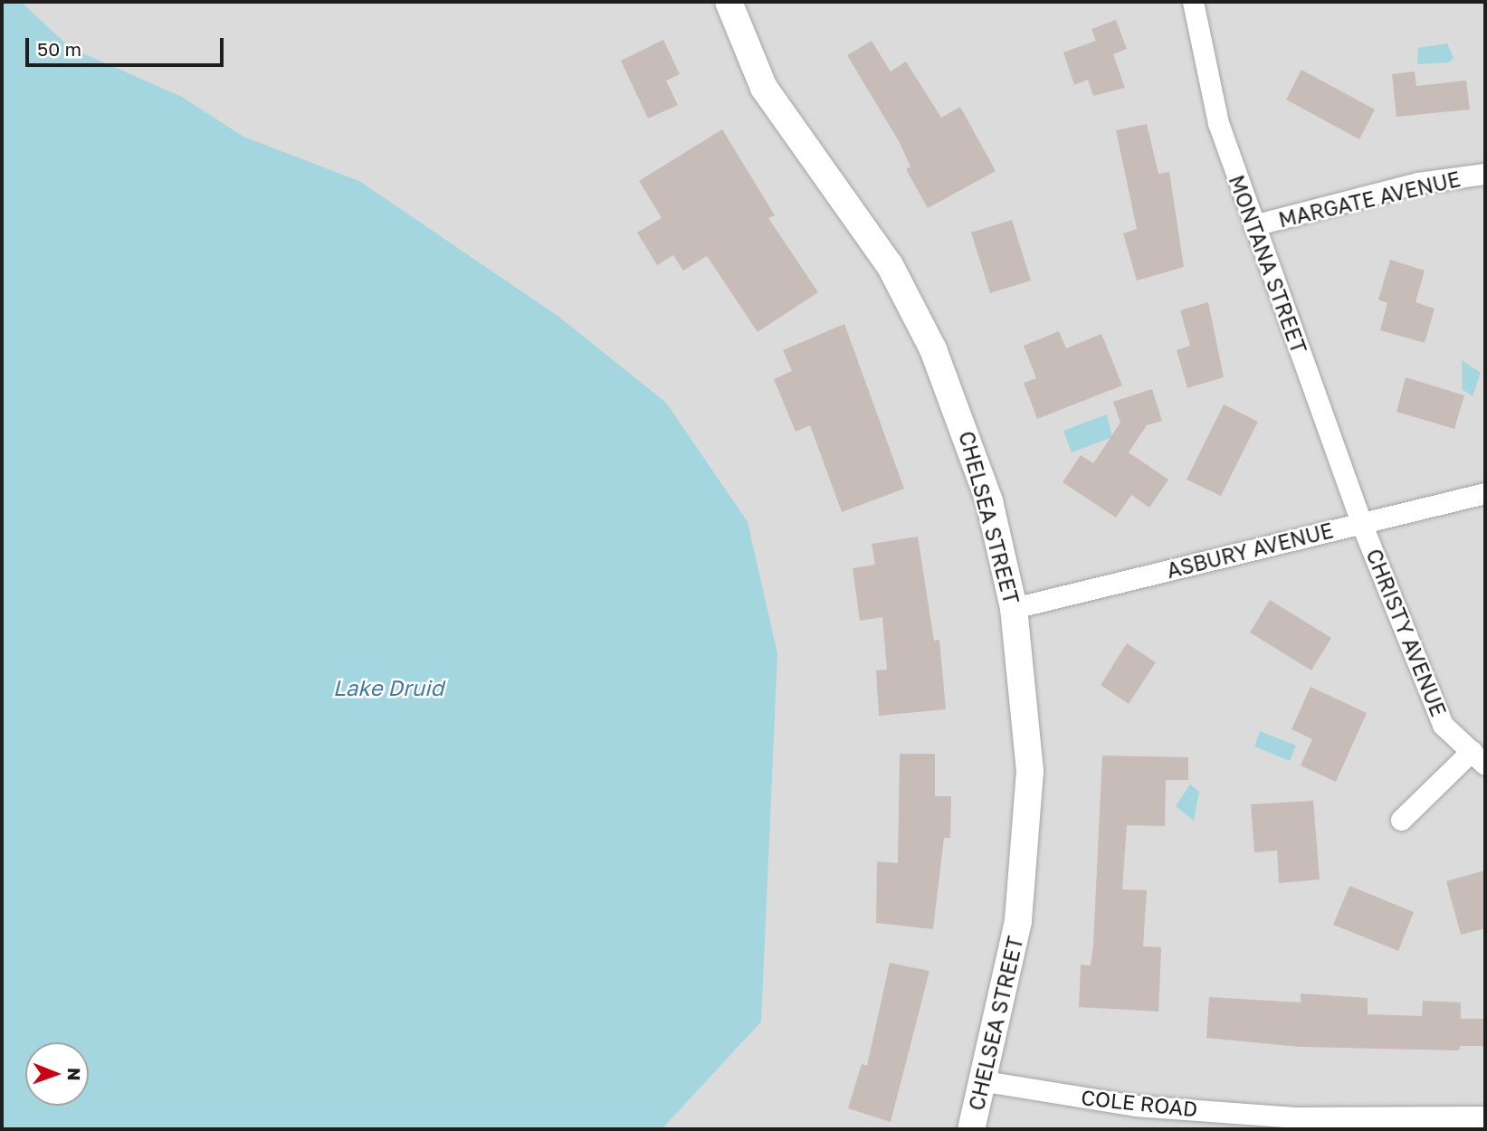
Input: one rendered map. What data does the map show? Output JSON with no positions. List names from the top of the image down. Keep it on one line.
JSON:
{"streets":{"street":["MARGATE AVENUE","MONTANA STREET","CHELSEA STREET","ASBURY AVENUE","CHRISTY AVENUE","COLE ROAD"]},"crossings":[["MARGATE AVENUE","MONTANA STREET"],["MONTANA STREET","ASBURY AVENUE"],["MONTANA STREET","CHRISTY AVENUE"],["CHELSEA STREET","ASBURY AVENUE"],["CHELSEA STREET","COLE ROAD"],["ASBURY AVENUE","CHRISTY AVENUE"]],"water":["Lake Druid"],"scale_bar":"50 m","north":"right"}
